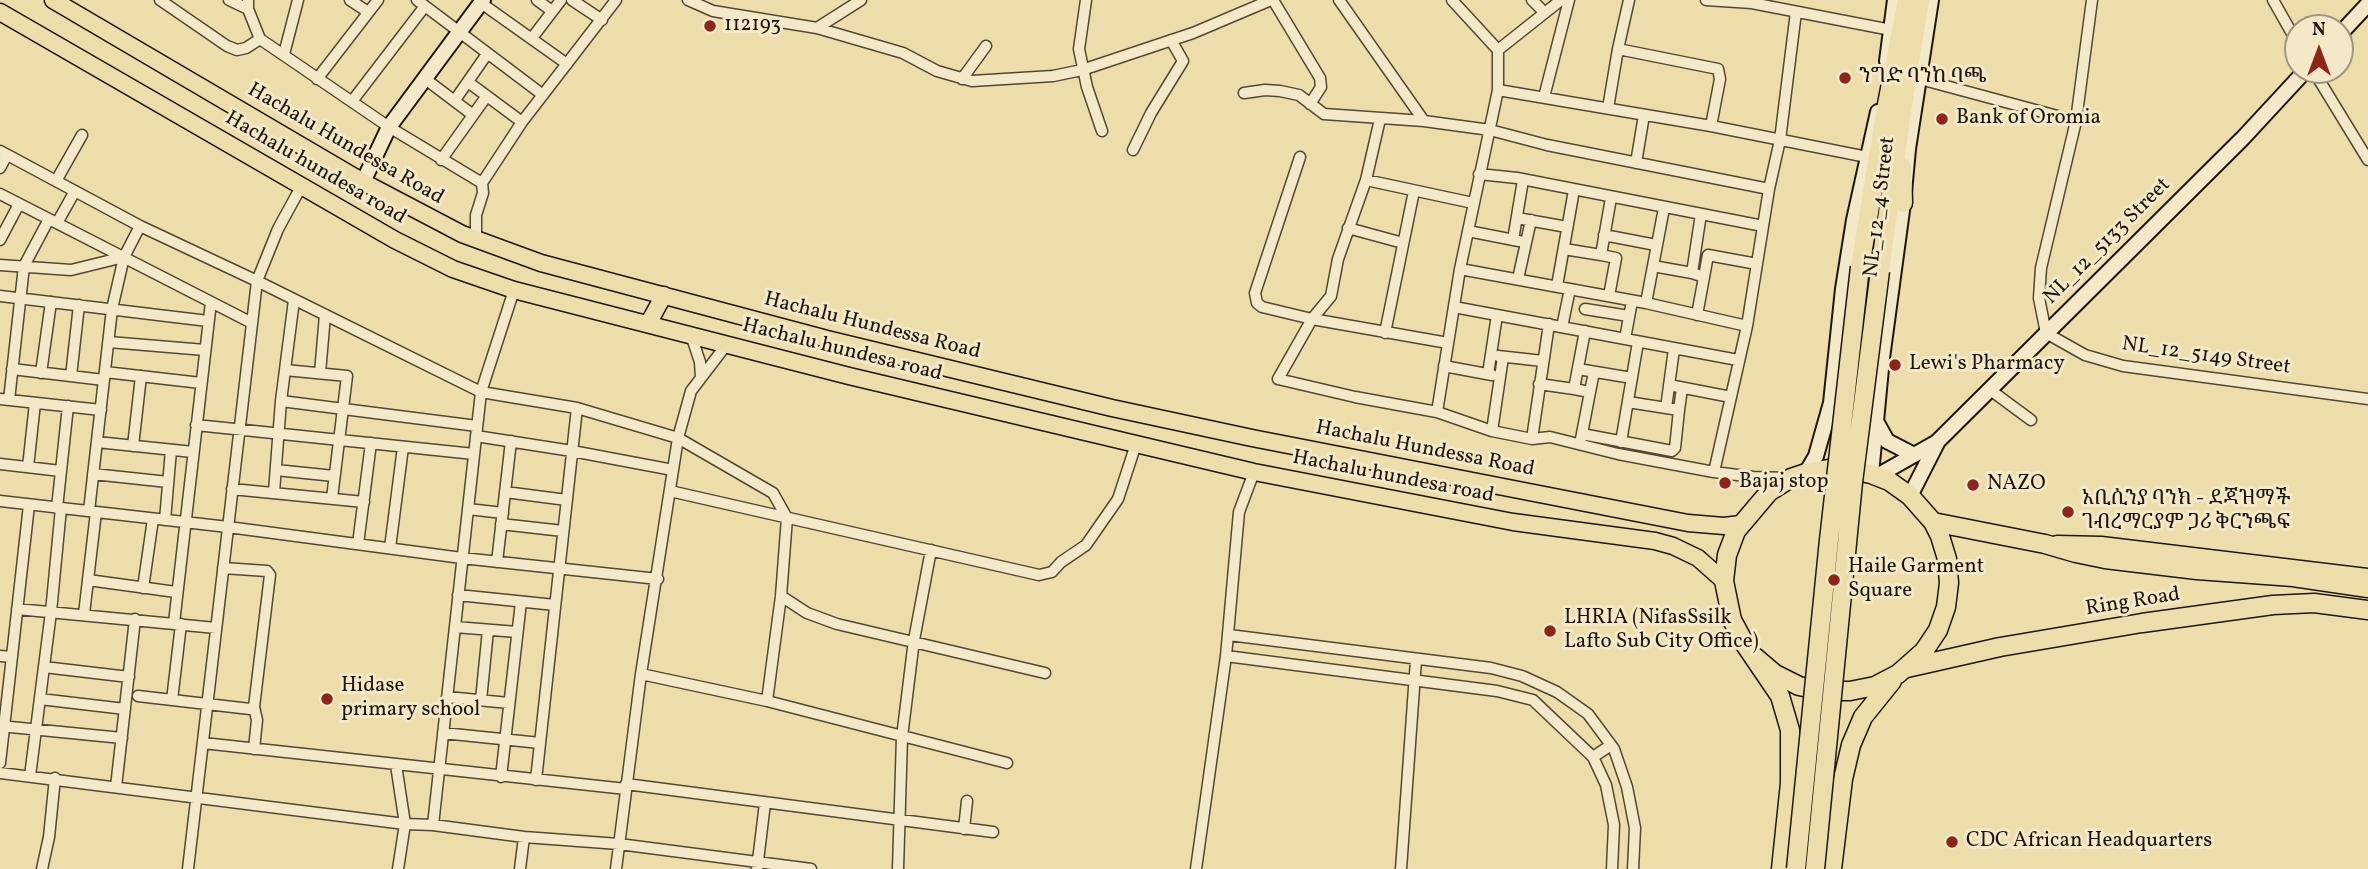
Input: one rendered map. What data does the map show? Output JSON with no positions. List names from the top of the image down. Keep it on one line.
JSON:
{"streets":{"highway":["Ring Road"],"main road":["Hachalu Hundessa Road","Hachalu hundesa road"],"street":["NL_12_4 Street","NL_12_5133 Street","NL_12_5149 Street"]},"crossings":[["Hachalu Hundessa Road","Hachalu hundesa road"],["Hachalu Hundessa Road","NL_12_4 Street"],["Hachalu Hundessa Road","Ring Road"],["Hachalu hundesa road","NL_12_4 Street"],["Hachalu hundesa road","Ring Road"],["NL_12_4 Street","Ring Road"],["NL_12_5133 Street","NL_12_5149 Street"]],"places":["112193","ንግድ ባንከ ባጫ","Bank of Oromia","Lewi's Pharmacy","Bajaj stop","NAZO","አቢሲንያ ባንክ - ደጃዝማች ገብረማርያም ጋሪ ቅርንጫፍ","Haile Garment Square","LHRIA (NifasSsilk Lafto Sub City Office)","Hidase primary school","CDC African Headquarters"],"north":"top"}
